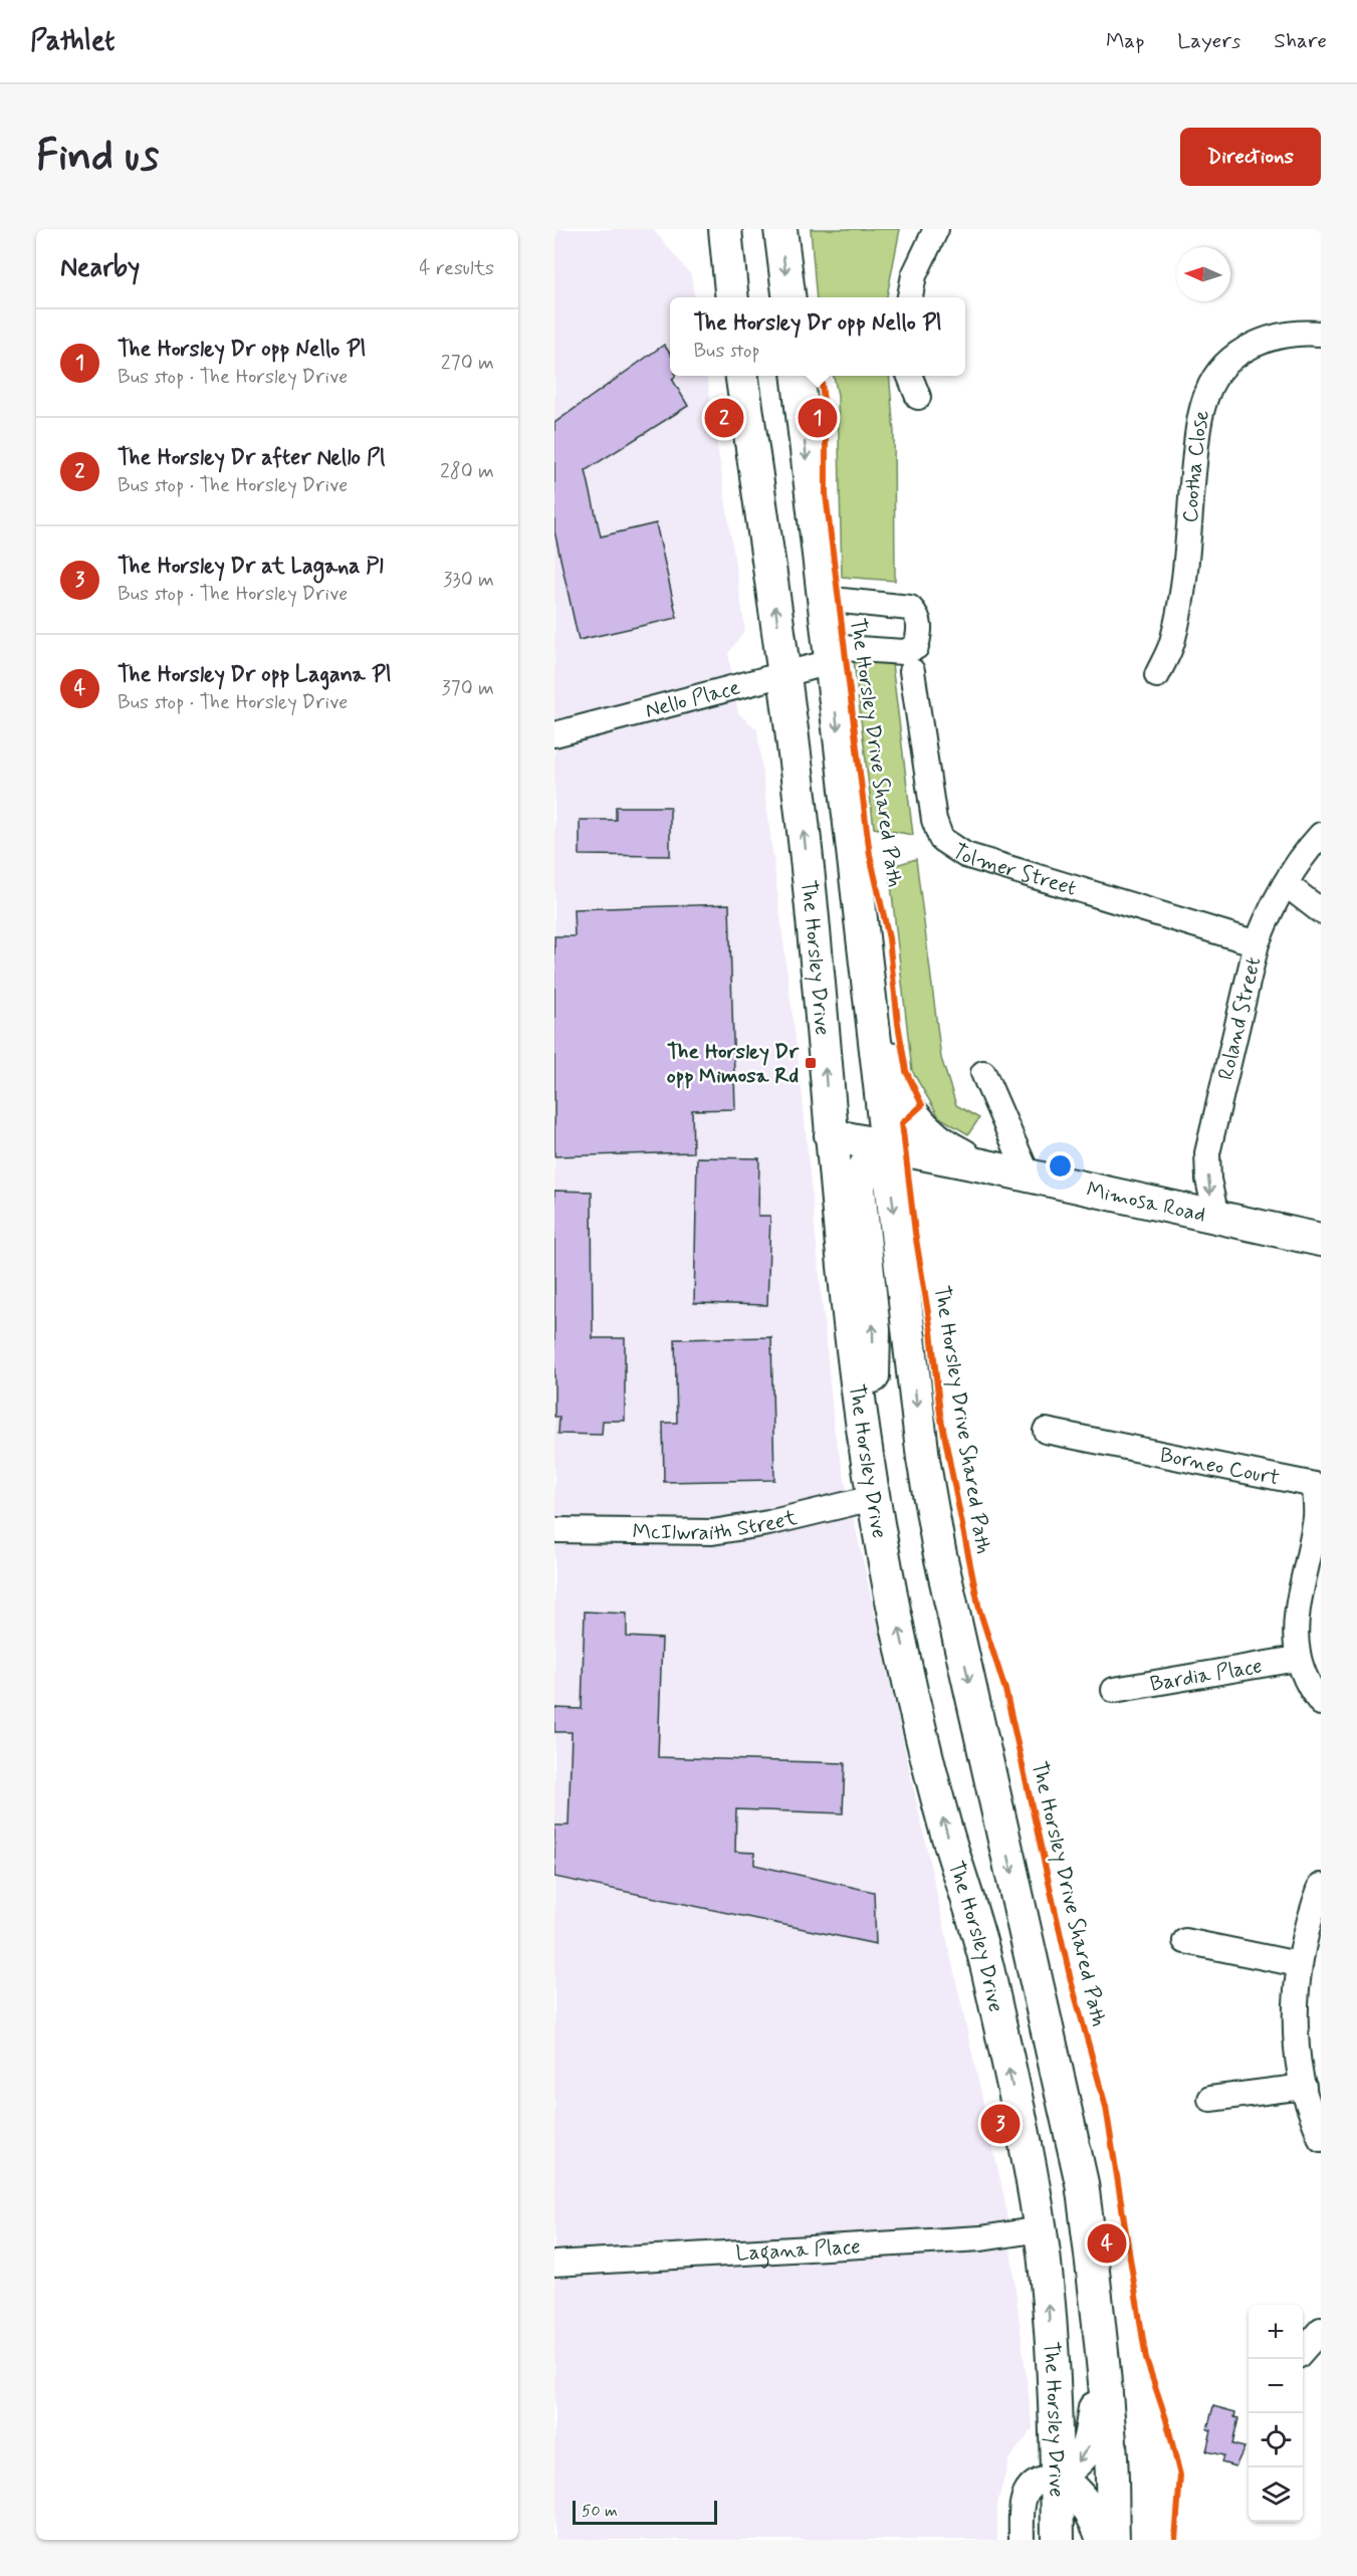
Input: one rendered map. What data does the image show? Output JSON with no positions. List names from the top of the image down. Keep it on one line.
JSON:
{"streets":{"main road":["The Horsley Drive","Mimosa Road"],"street":["Cootha Close","Nello Place","Tolmer Street","Roland Street","Borneo Court","McIlwraith Street","Bardia Place","Lagana Place"],"cycle path":["The Horsley Drive Shared Path"]},"crossings":[["Nello Place","The Horsley Drive"],["Tolmer Street","Roland Street"],["The Horsley Drive","Mimosa Road"],["The Horsley Drive","McIlwraith Street"],["The Horsley Drive","Lagana Place"],["Roland Street","Mimosa Road"],["Borneo Court","Bardia Place"]],"one_way":["Roland Street"],"places":{"transit":["The Horsley Dr opp Mimosa Rd"]},"scale_bar":"50 m","north":"left","page":{"header":"Pathlet","nav":["Map","Layers","Share"],"buttons":"Directions","title":"Find us","heading":["Nearby","4 results"],"popup":["The Horsley Dr opp Nello Pl","Bus stop"],"list":[{"mark":"1","name":"The Horsley Dr opp Nello Pl","note":"Bus stop · The Horsley Drive","value":"270 m"},{"mark":"2","name":"The Horsley Dr after Nello Pl","note":"Bus stop · The Horsley Drive","value":"280 m"},{"mark":"3","name":"The Horsley Dr at Lagana Pl","note":"Bus stop · The Horsley Drive","value":"330 m"},{"mark":"4","name":"The Horsley Dr opp Lagana Pl","note":"Bus stop · The Horsley Drive","value":"370 m"}],"pins":["1","2","3","4"],"map_buttons":["+","−"],"scale":"50 m"}}
